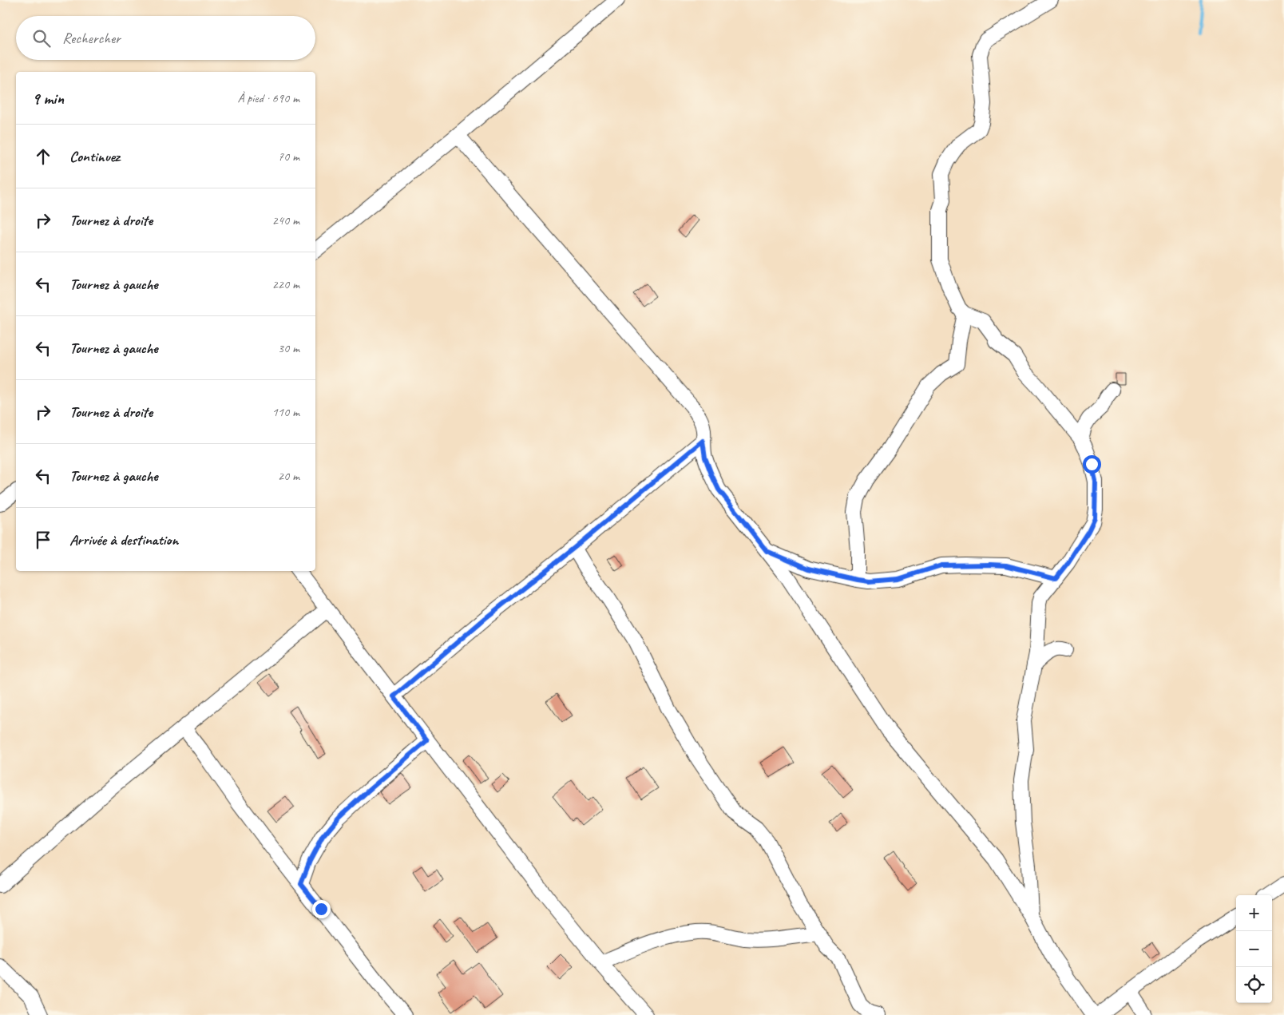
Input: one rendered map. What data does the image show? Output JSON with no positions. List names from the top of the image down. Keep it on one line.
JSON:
{"page":{"search":"Rechercher","heading":["9 min","À pied · 690 m"],"list":[["Continuez","70 m"],["Tournez à droite","240 m"],["Tournez à gauche","220 m"],["Tournez à gauche","30 m"],["Tournez à droite","110 m"],["Tournez à gauche","20 m"],"Arrivée à destination"],"map_buttons":["+","−"]}}
